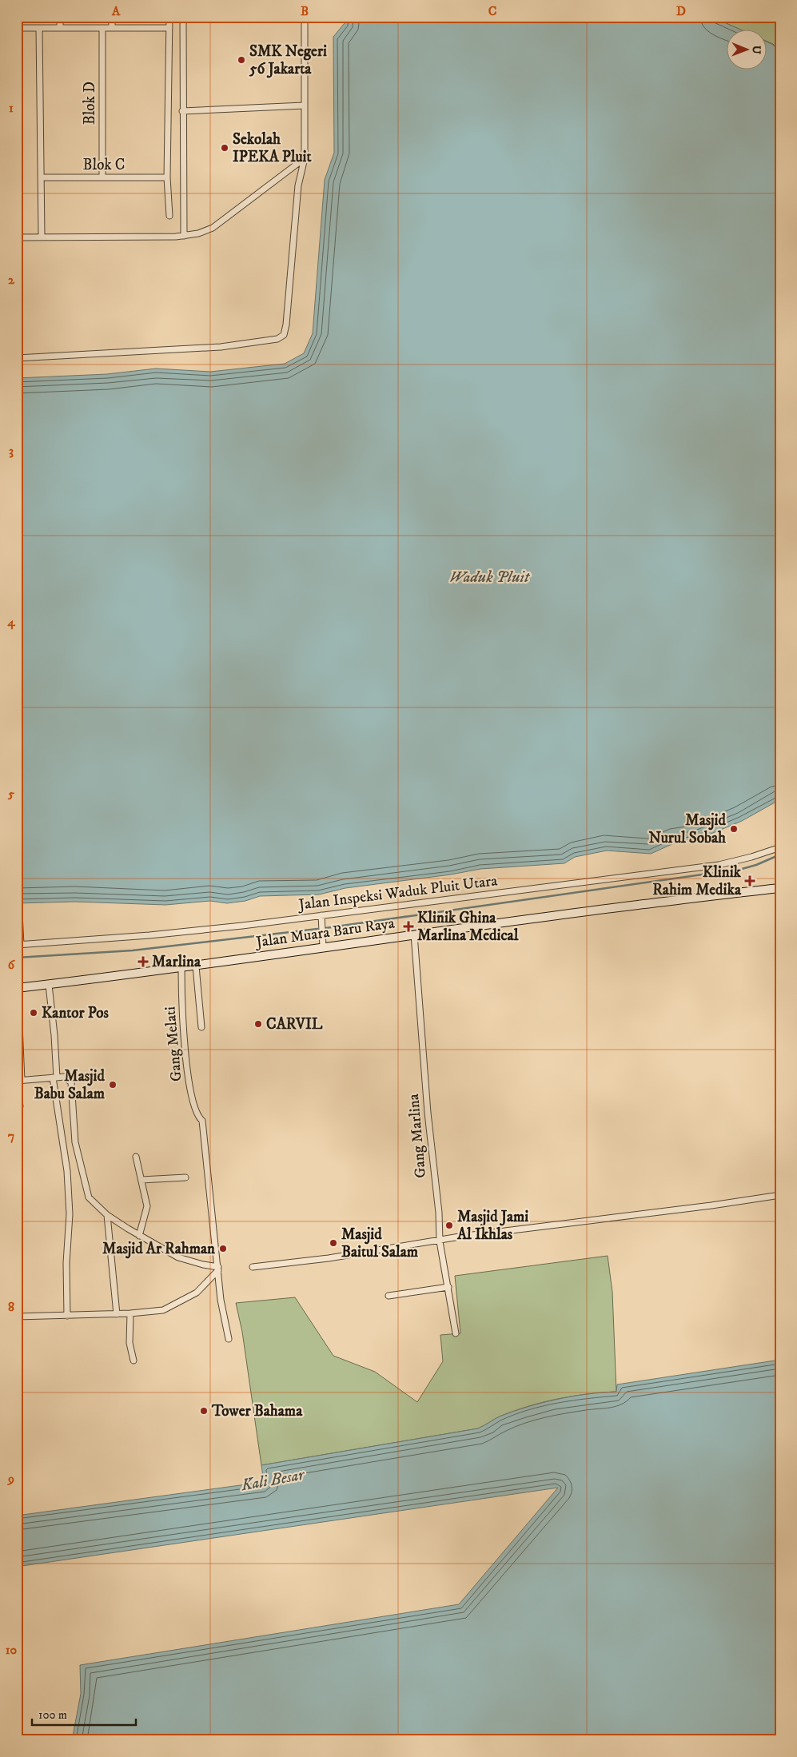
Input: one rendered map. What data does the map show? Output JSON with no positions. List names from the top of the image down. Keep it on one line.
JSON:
{"streets":{"street":["Blok D","Blok C","Jalan Inspeksi Waduk Pluit Utara","Jalan Muara Baru Raya","Gang Melati","Gang Marlina"]},"crossings":[["Blok D","Blok C"],["Jalan Muara Baru Raya","Gang Melati"],["Jalan Muara Baru Raya","Gang Marlina"]],"water":["Waduk Pluit","Kali Besar"],"places":{"other":["SMK Negeri 56 Jakarta","Sekolah IPEKA Pluit","Masjid Nurul Sobah","Kantor Pos","CARVIL","Masjid Babu Salam","Masjid Jami Al Ikhlas","Masjid Baitul Salam","Masjid Ar Rahman","Tower Bahama"],"health":["Klinik Rahim Medika","Klinik Ghina Marlina Medical","Marlina"]},"scale_bar":"100 m","north":"right","grid":{"columns":["A","B","C","D"],"rows":["1","2","3","4","5","6","7","8","9","10"]}}
